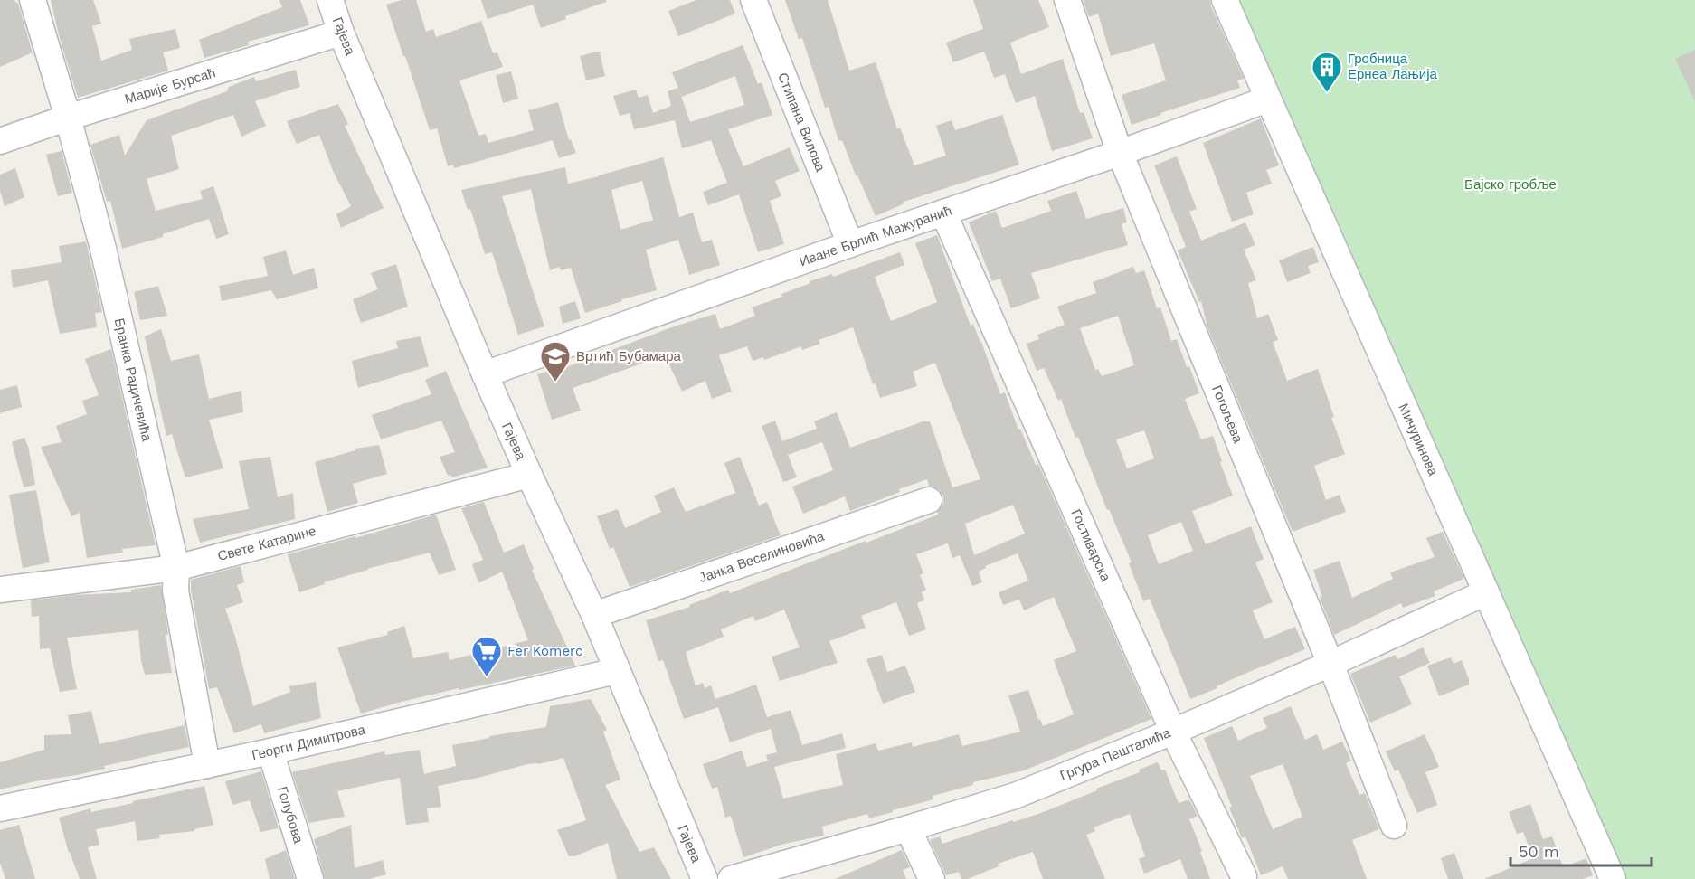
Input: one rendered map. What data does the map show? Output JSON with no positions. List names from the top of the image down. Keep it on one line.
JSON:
{"streets":{"street":["Гајева","Марије Бурсаћ","Стипана Вилова","Иване Брлић Мажуранић","Бранка Радичевића","Гогољева","Мичуринова","Свете Катарине","Гостиварска","Јанка Веселиновића","Георги Димитрова","Гргура Пешталића","Голубова"]},"crossings":[["Гајева","Марије Бурсаћ"],["Гајева","Иване Брлић Мажуранић"],["Гајева","Свете Катарине"],["Гајева","Јанка Веселиновића"],["Гајева","Георги Димитрова"],["Марије Бурсаћ","Бранка Радичевића"],["Стипана Вилова","Иване Брлић Мажуранић"],["Иване Брлић Мажуранић","Гогољева"],["Иване Брлић Мажуранић","Мичуринова"],["Иване Брлић Мажуранић","Гостиварска"],["Бранка Радичевића","Свете Катарине"],["Бранка Радичевића","Георги Димитрова"],["Гогољева","Гргура Пешталића"],["Мичуринова","Гргура Пешталића"],["Гостиварска","Гргура Пешталића"],["Георги Димитрова","Голубова"]],"parks":["Бајско гробље"],"places":{"building":["Гробница Ернеа Лањија"],"school or university":["Вртић Бубамара"],"supermarket":["Fer Komerc"]},"scale_bar":"50 m"}
